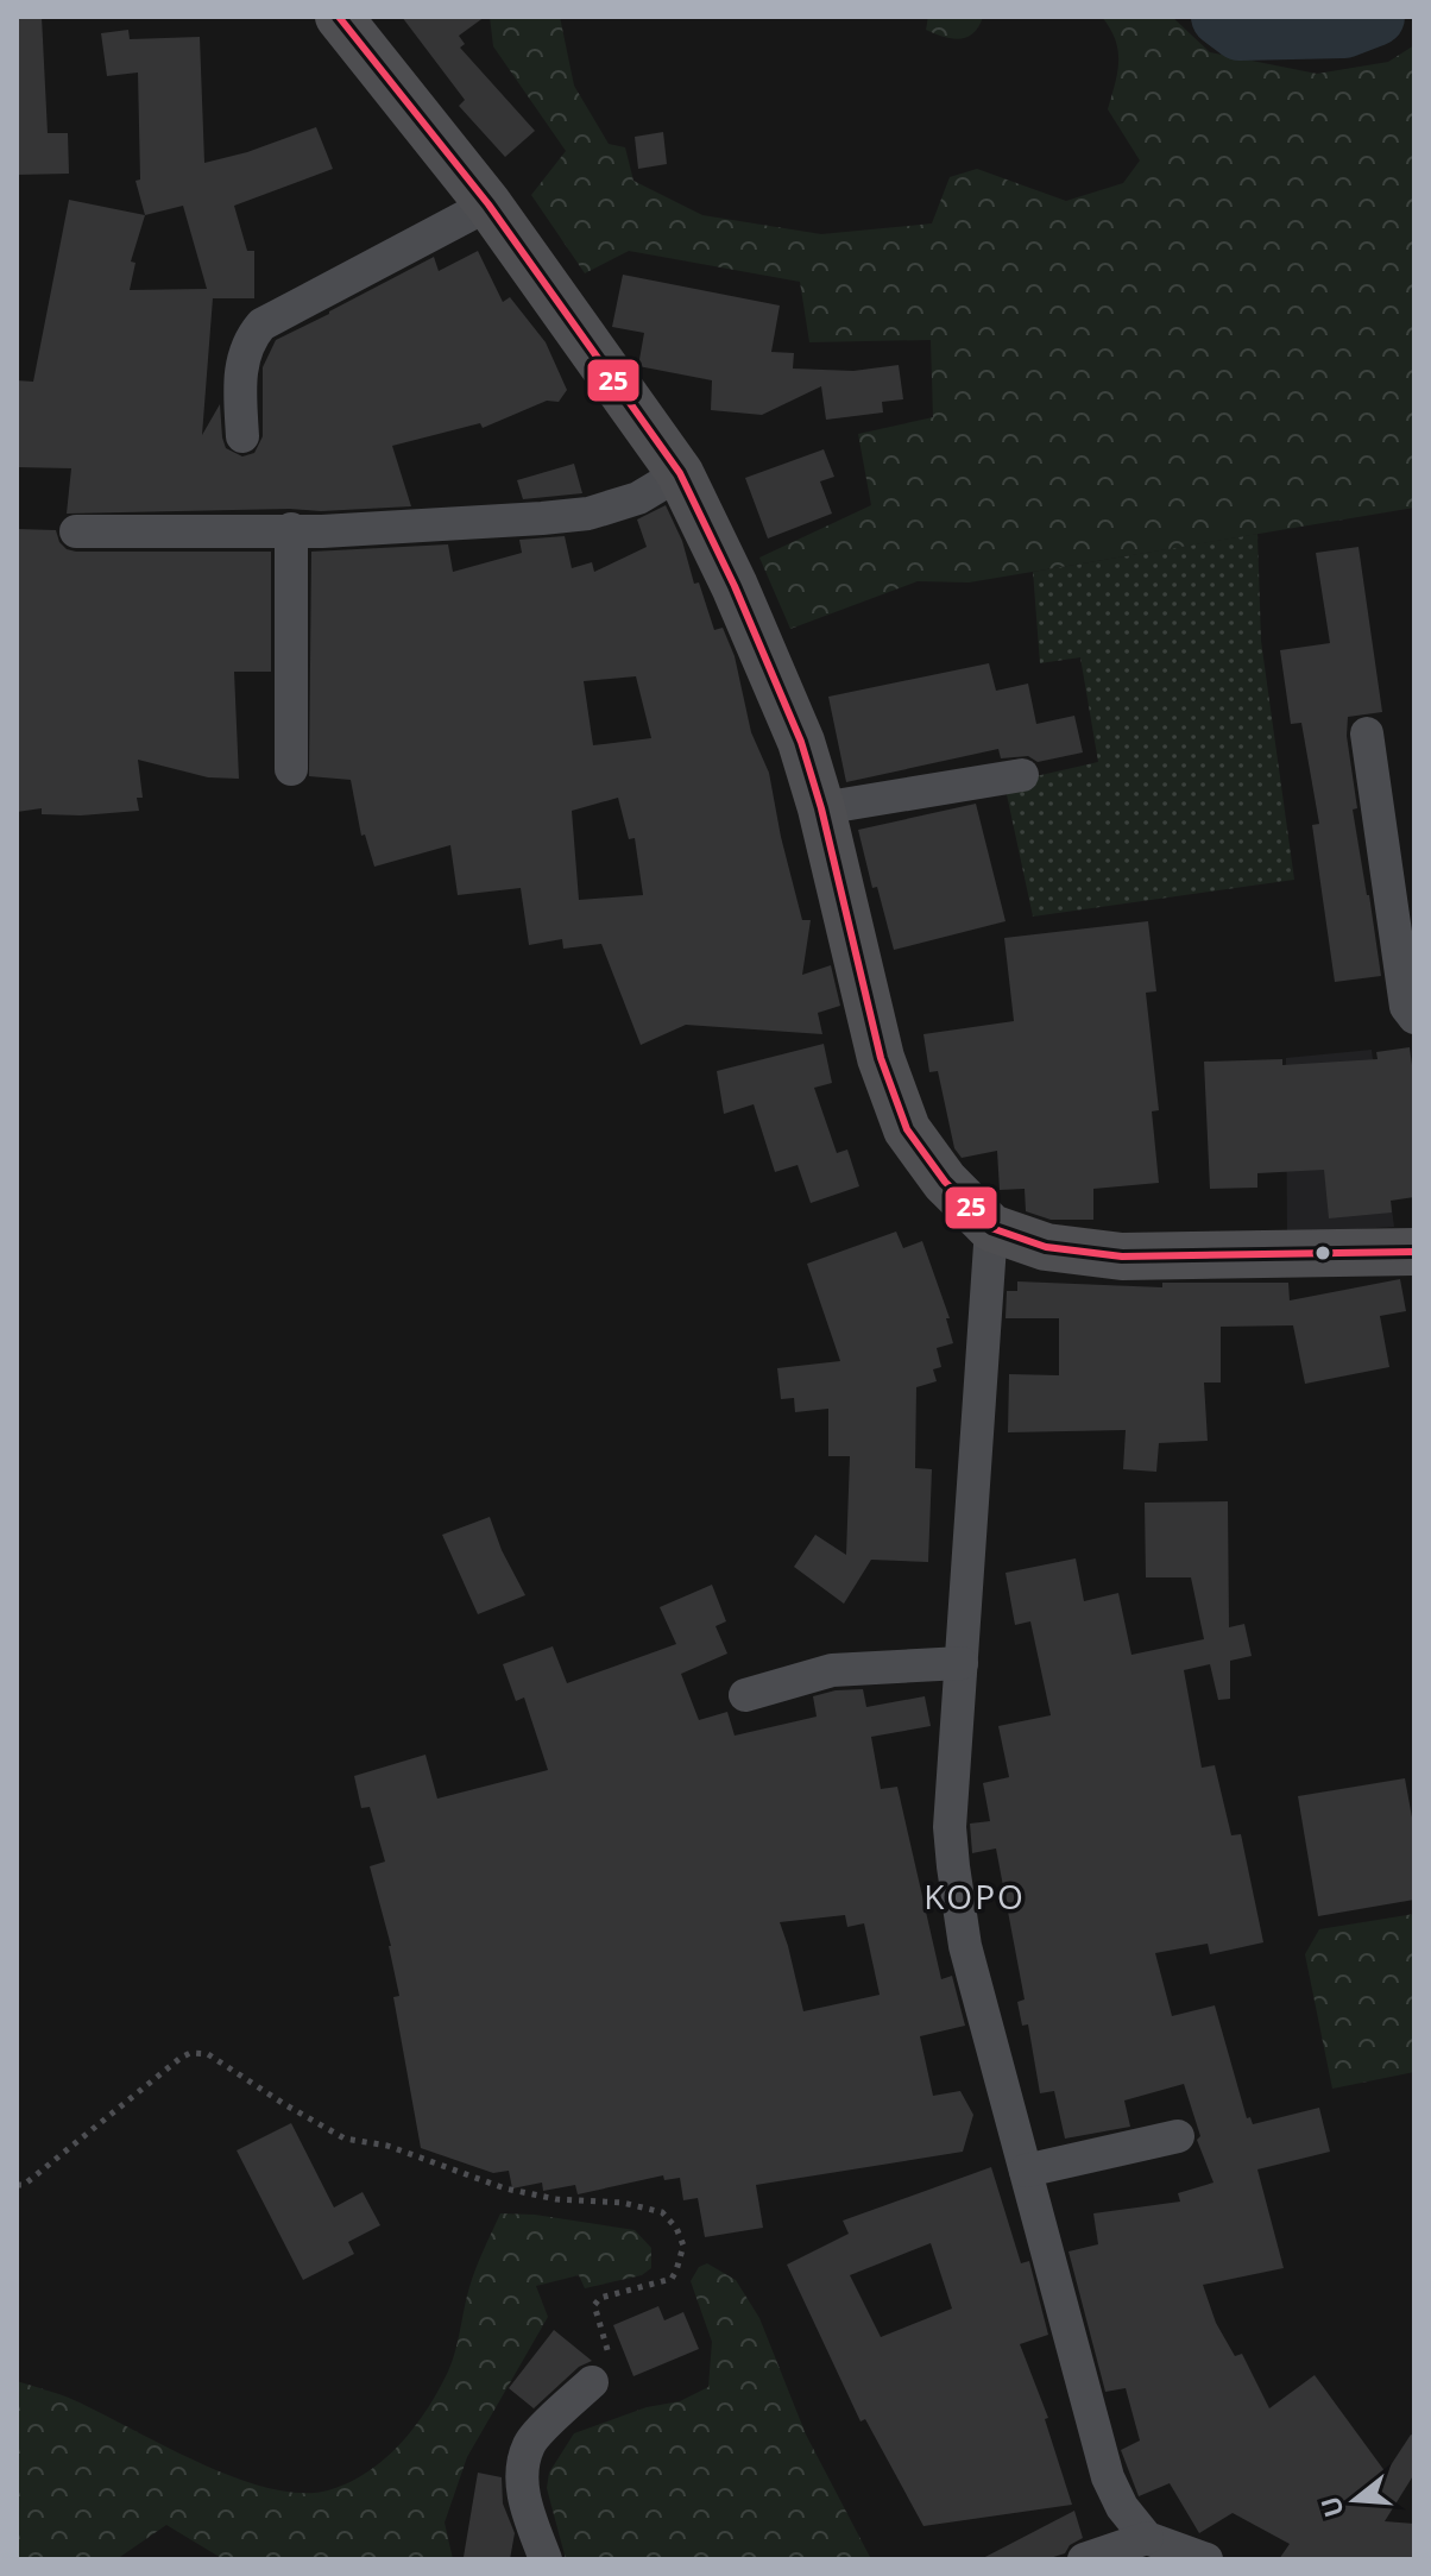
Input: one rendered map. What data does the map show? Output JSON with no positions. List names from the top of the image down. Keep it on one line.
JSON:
{"districts":["KOPO"],"lines":["transit line 25"],"north":"left"}
